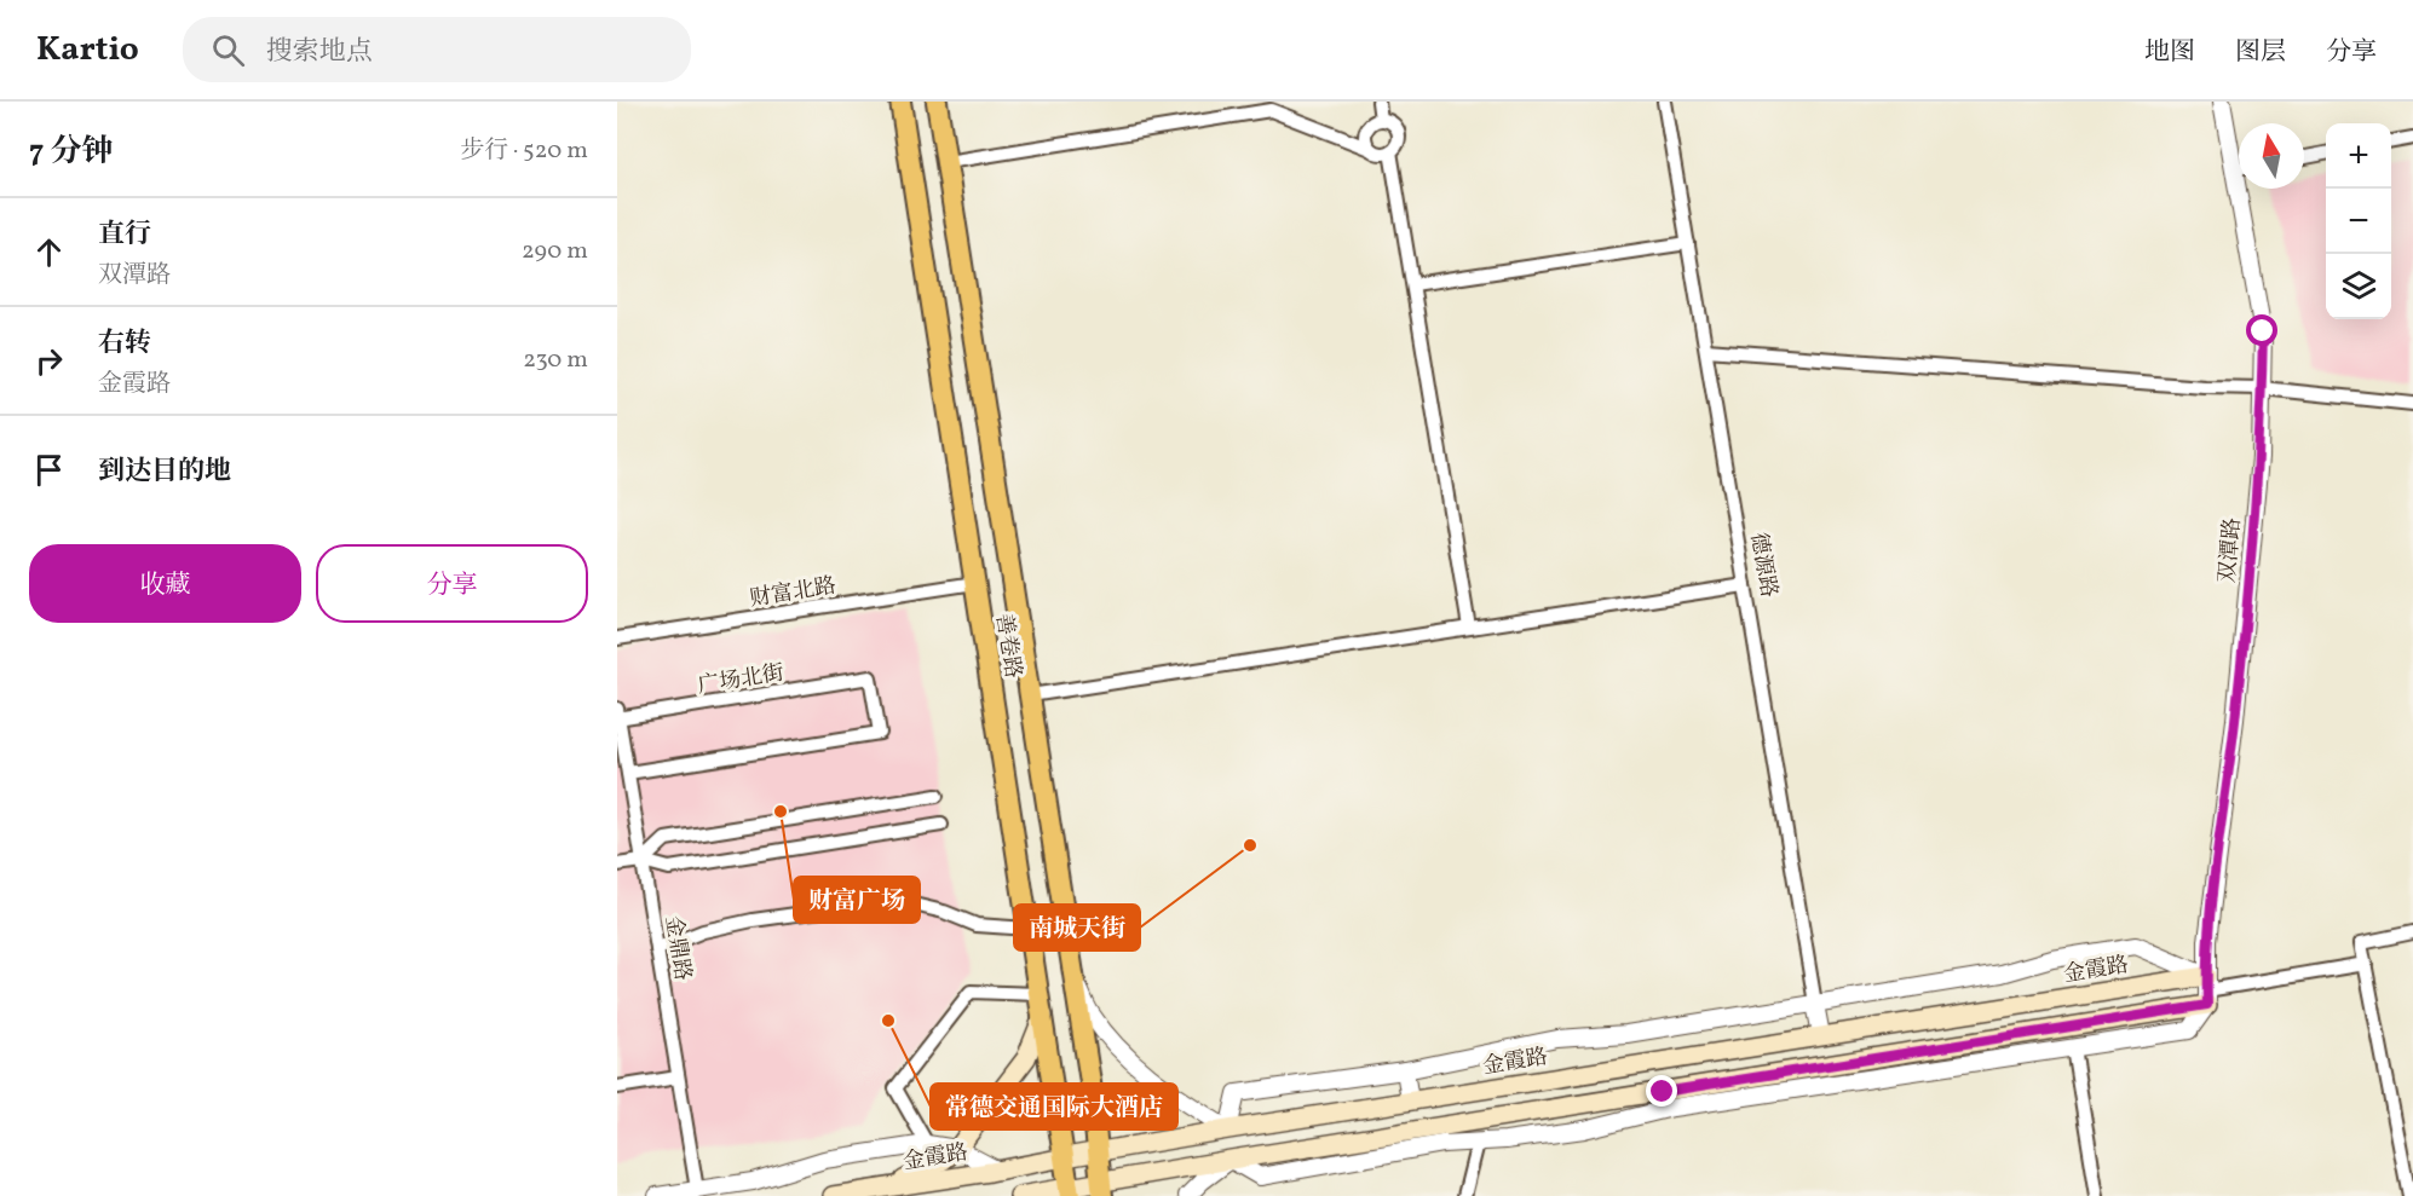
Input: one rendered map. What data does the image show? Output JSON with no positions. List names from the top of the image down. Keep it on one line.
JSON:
{"streets":{"main road":["善卷路","金霞路"],"street":["双潭路","德源路","财富北路","广场北街","金鼎路"]},"crossings":[["双潭路","金霞路"],["德源路","金霞路"],["财富北路","善卷路"],["善卷路","金霞路"],["广场北街","金鼎路"]],"places":["财富广场","南城天街","常德交通国际大酒店"],"north":"top","page":{"header":"Kartio","search":"搜索地点","nav":["地图","图层","分享"],"heading":["7 分钟","步行 · 520 m"],"map_buttons":["+","−"],"list":[["直行","双潭路","290 m"],["右转","金霞路","230 m"],"到达目的地"],"buttons":["收藏","分享"]}}
